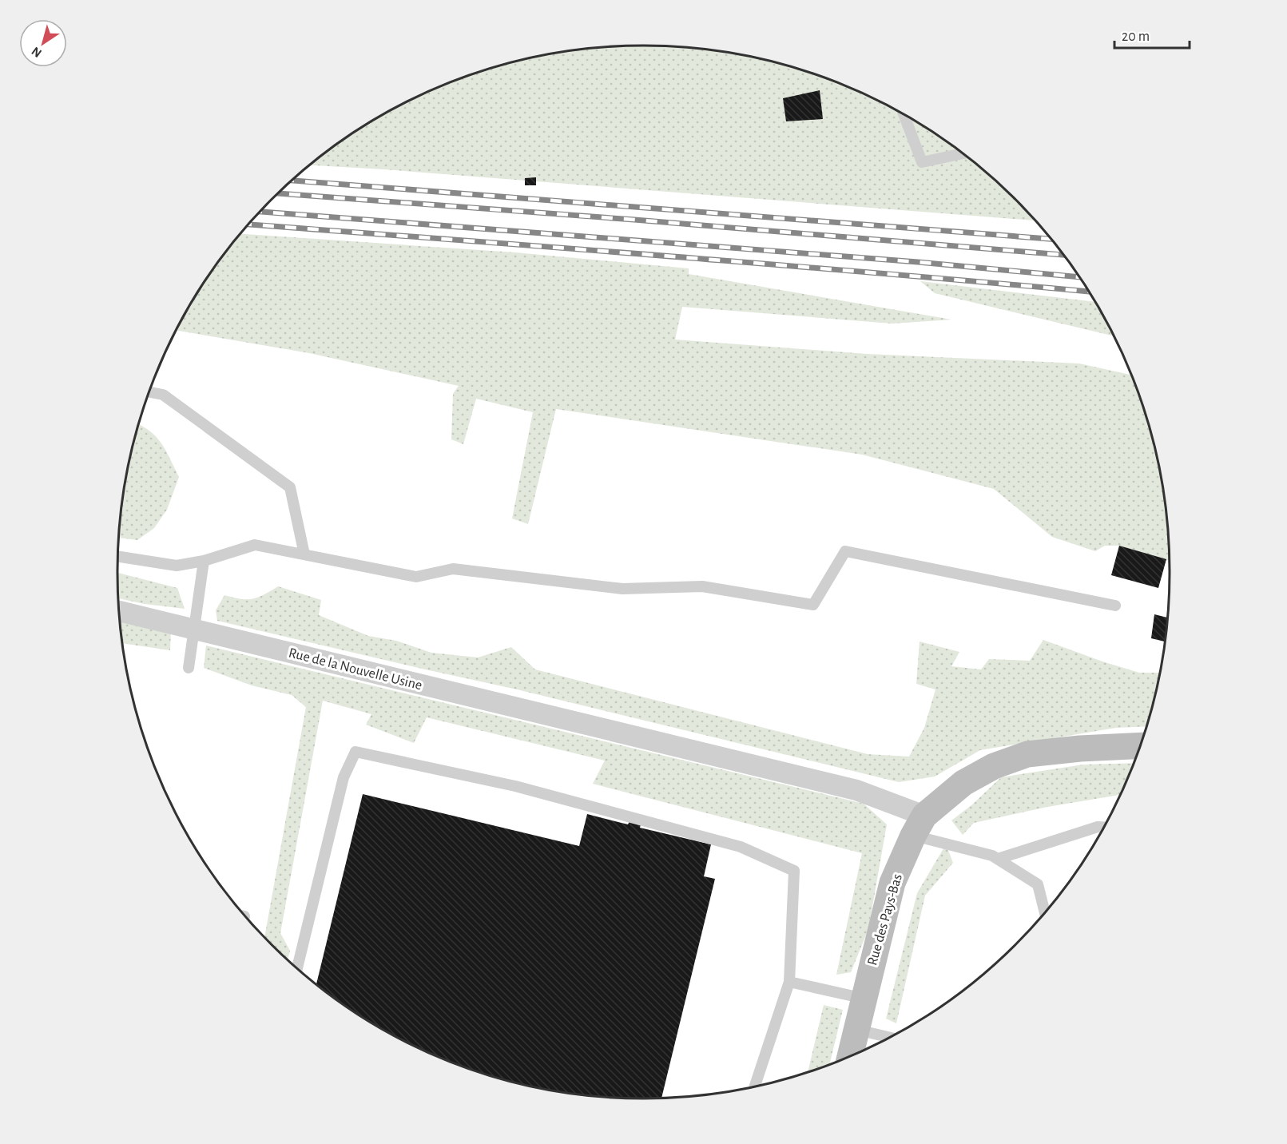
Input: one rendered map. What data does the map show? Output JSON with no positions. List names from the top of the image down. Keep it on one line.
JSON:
{"streets":{"street":["Rue de la Nouvelle Usine","Rue des Pays-Bas"]},"crossings":[["Rue de la Nouvelle Usine","Rue des Pays-Bas"]],"scale_bar":"20 m","north":"bottom left"}
